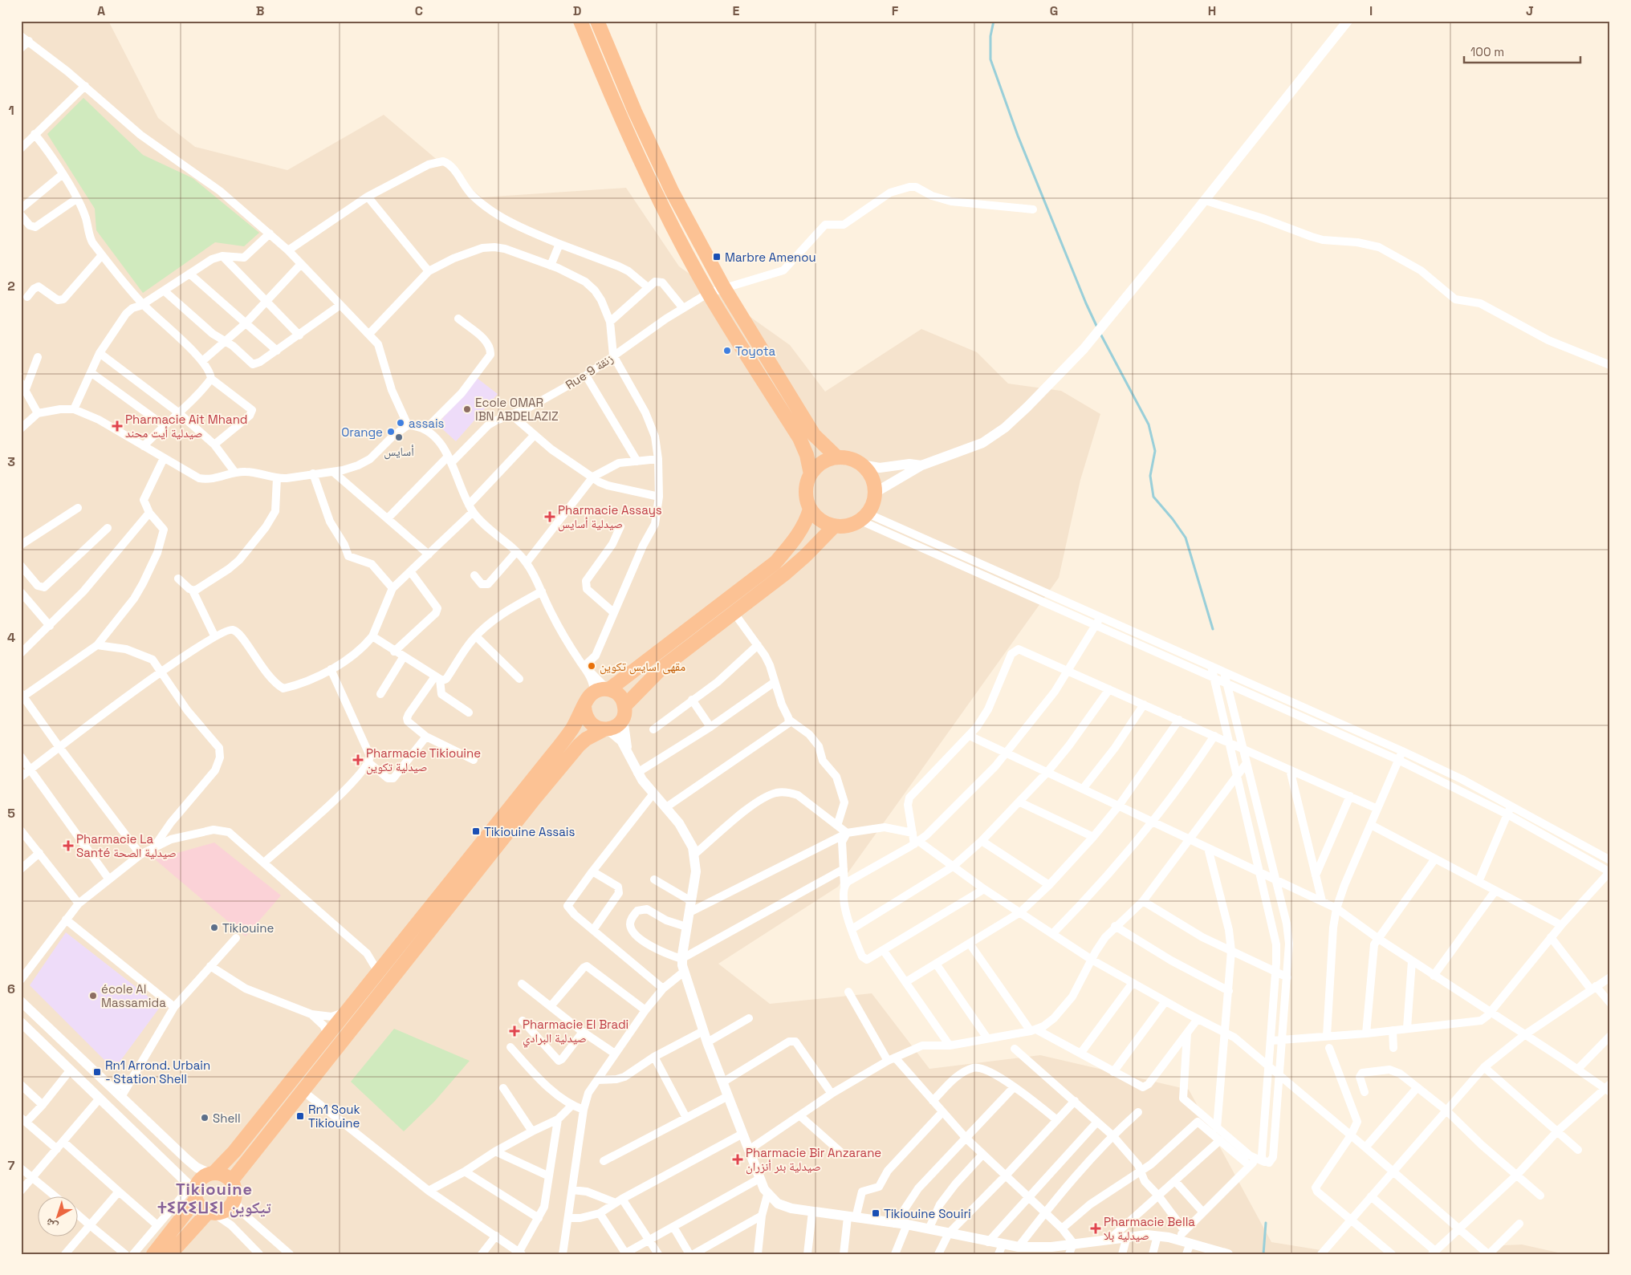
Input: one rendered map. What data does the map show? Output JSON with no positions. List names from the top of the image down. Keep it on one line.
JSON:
{"streets":{"street":["Rue 9 زنقة"]},"districts":["Tikiouine ⵜⵉⴽⵉⵡⵉⵏ تيكوين"],"places":{"transit":["Marbre Amenou","Tikiouine Assais","Rn1 Arrond. Urbain - Station Shell","Rn1 Souk Tikiouine","Tikiouine Souiri"],"other":["Toyota","Ecole OMAR IBN ABDELAZIZ","assais","Orange","أسايس","مقهى اسايس تكوين","Tikiouine","école Al Massamida","Shell"],"health":["Pharmacie Ait Mhand صيدلية أيت محند","Pharmacie Assays صيدلية أسايس","Pharmacie Tikiouine صيدلية تكوين","Pharmacie La Santé صيدلية الصحة","Pharmacie El Bradi صيدلية البرادي","Pharmacie Bir Anzarane صيدلية بئر أنزران","Pharmacie Bella صيدلية بلا"]},"scale_bar":"100 m","north":"bottom left","grid":{"columns":["A","B","C","D","E","F","G","H","I","J"],"rows":["1","2","3","4","5","6","7"]}}
